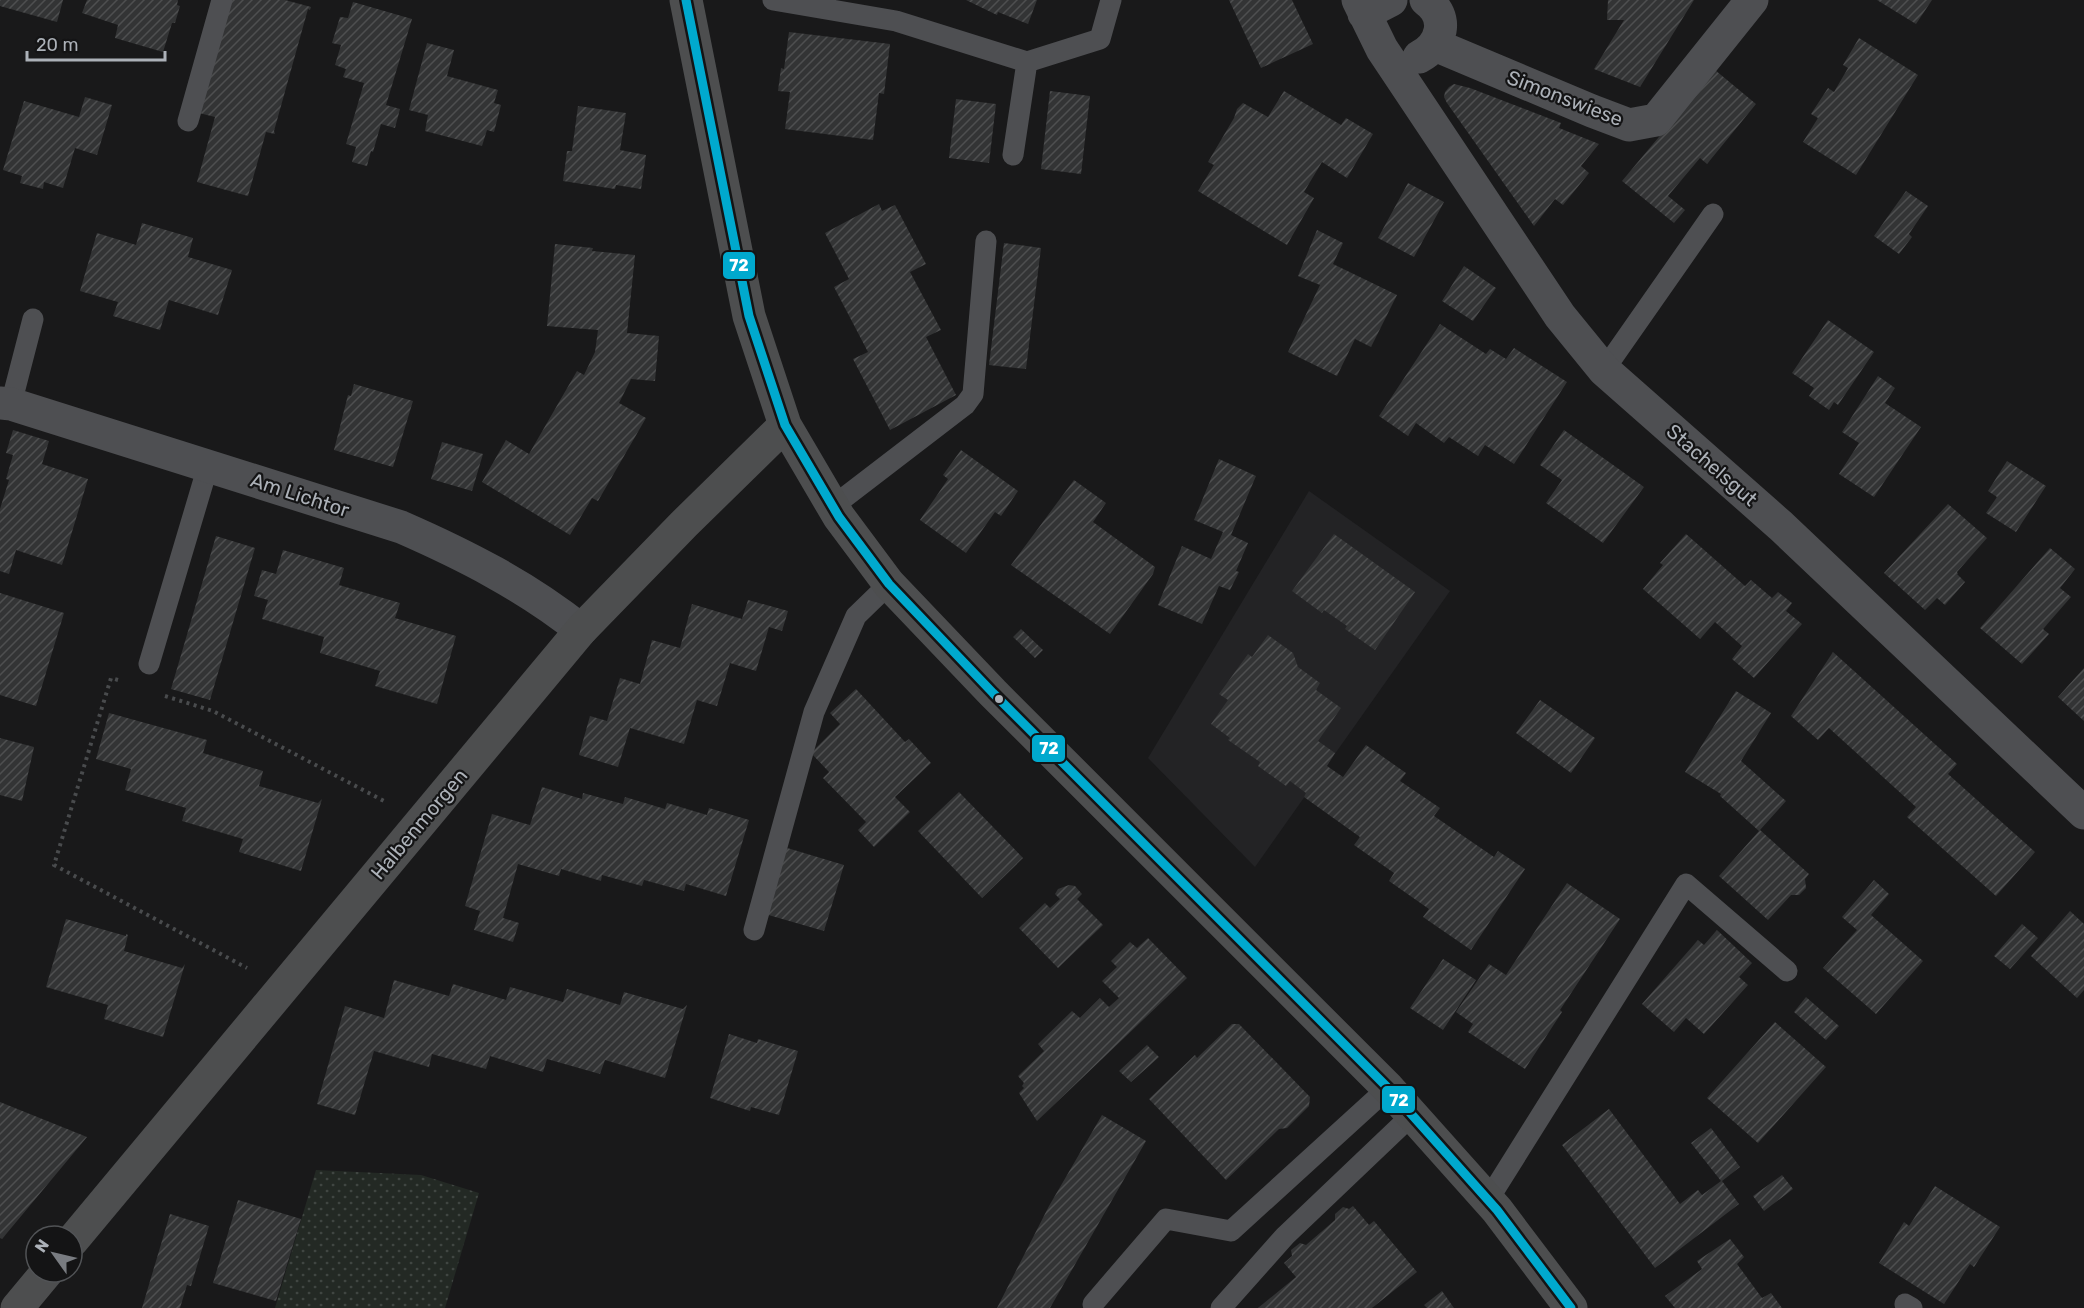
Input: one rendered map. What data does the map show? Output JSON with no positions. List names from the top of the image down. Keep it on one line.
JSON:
{"streets":{"main road":["Halbenmorgen"],"street":["Simonswiese","Stachelsgut","Am Lichtor"]},"crossings":[["Am Lichtor","Halbenmorgen"]],"lines":["transit line 72"],"scale_bar":"20 m","north":"top left"}
